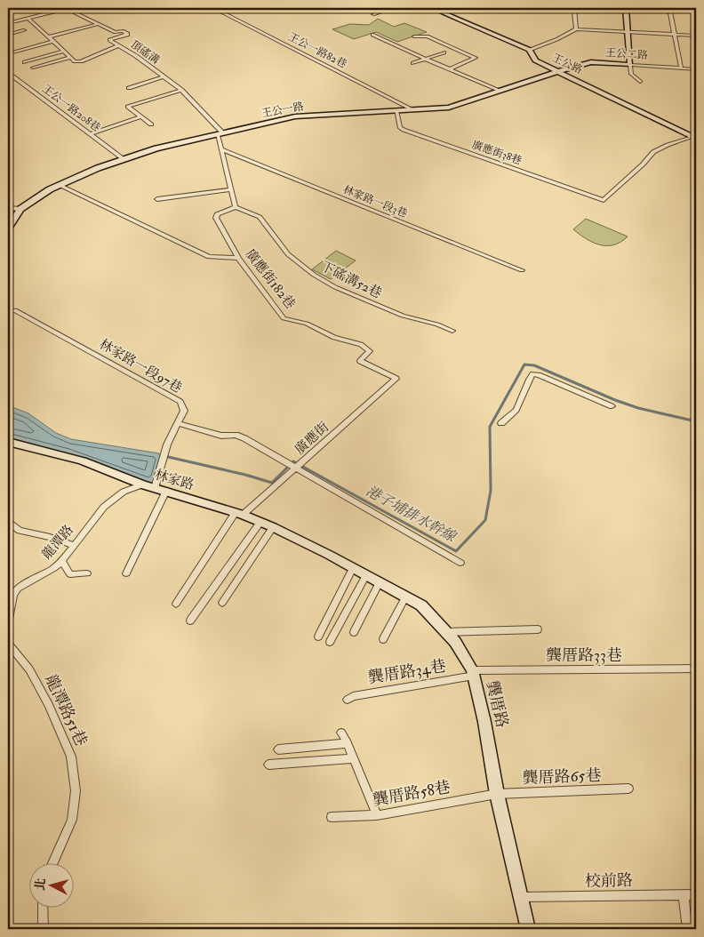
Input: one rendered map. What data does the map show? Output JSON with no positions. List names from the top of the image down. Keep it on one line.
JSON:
{"streets":{"street":["王公一路82巷","頂磘溝","王公二路","王公路","王公一路208巷","王公一路","廣應街38巷","林家路一段3巷","廣應街182巷","下磘溝52巷","林家路一段97巷","廣應街","林家路","龍潭路","龔厝路33巷","龔厝路34巷","龔厝路","龍潭路51巷","龔厝路65巷","龔厝路58巷","校前路"]},"crossings":[["王公一路82巷","王公一路"],["頂磘溝","王公一路"],["王公二路","王公路"],["王公二路","王公一路"],["王公路","王公一路"],["王公路","廣應街38巷"],["王公一路208巷","王公一路"],["王公一路","廣應街38巷"],["廣應街182巷","下磘溝52巷"],["廣應街182巷","廣應街"],["林家路一段97巷","林家路"],["廣應街","林家路"],["林家路","龍潭路"],["林家路","龔厝路"],["龔厝路33巷","龔厝路34巷"],["龔厝路33巷","龔厝路"],["龔厝路34巷","龔厝路"],["龔厝路","龔厝路65巷"],["龔厝路","龔厝路58巷"],["龔厝路","校前路"],["龔厝路65巷","龔厝路58巷"]],"water":["港子埔排水幹線"],"north":"left"}
